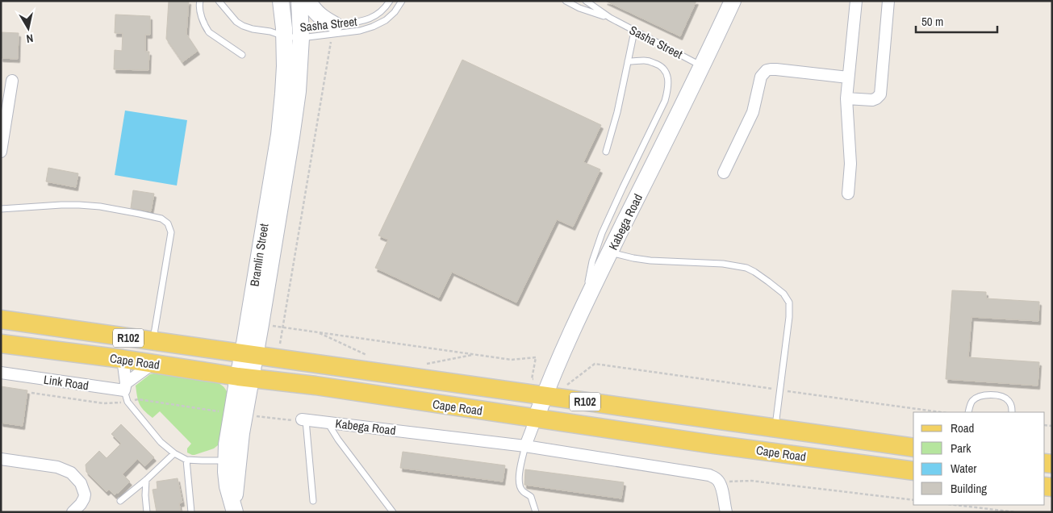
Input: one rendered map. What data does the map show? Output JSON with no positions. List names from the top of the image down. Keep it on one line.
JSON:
{"streets":{"main road":["Kabega Road","Bramlin Street","R102","Cape Road"],"street":["Link Road"],"lane":["Sasha Street"]},"crossings":[["Sasha Street","Kabega Road"],["Sasha Street","Bramlin Street"],["Kabega Road","Cape Road"],["Bramlin Street","Cape Road"]],"legend":["Road","Park","Water","Building"],"scale_bar":"50 m","north":"bottom"}
